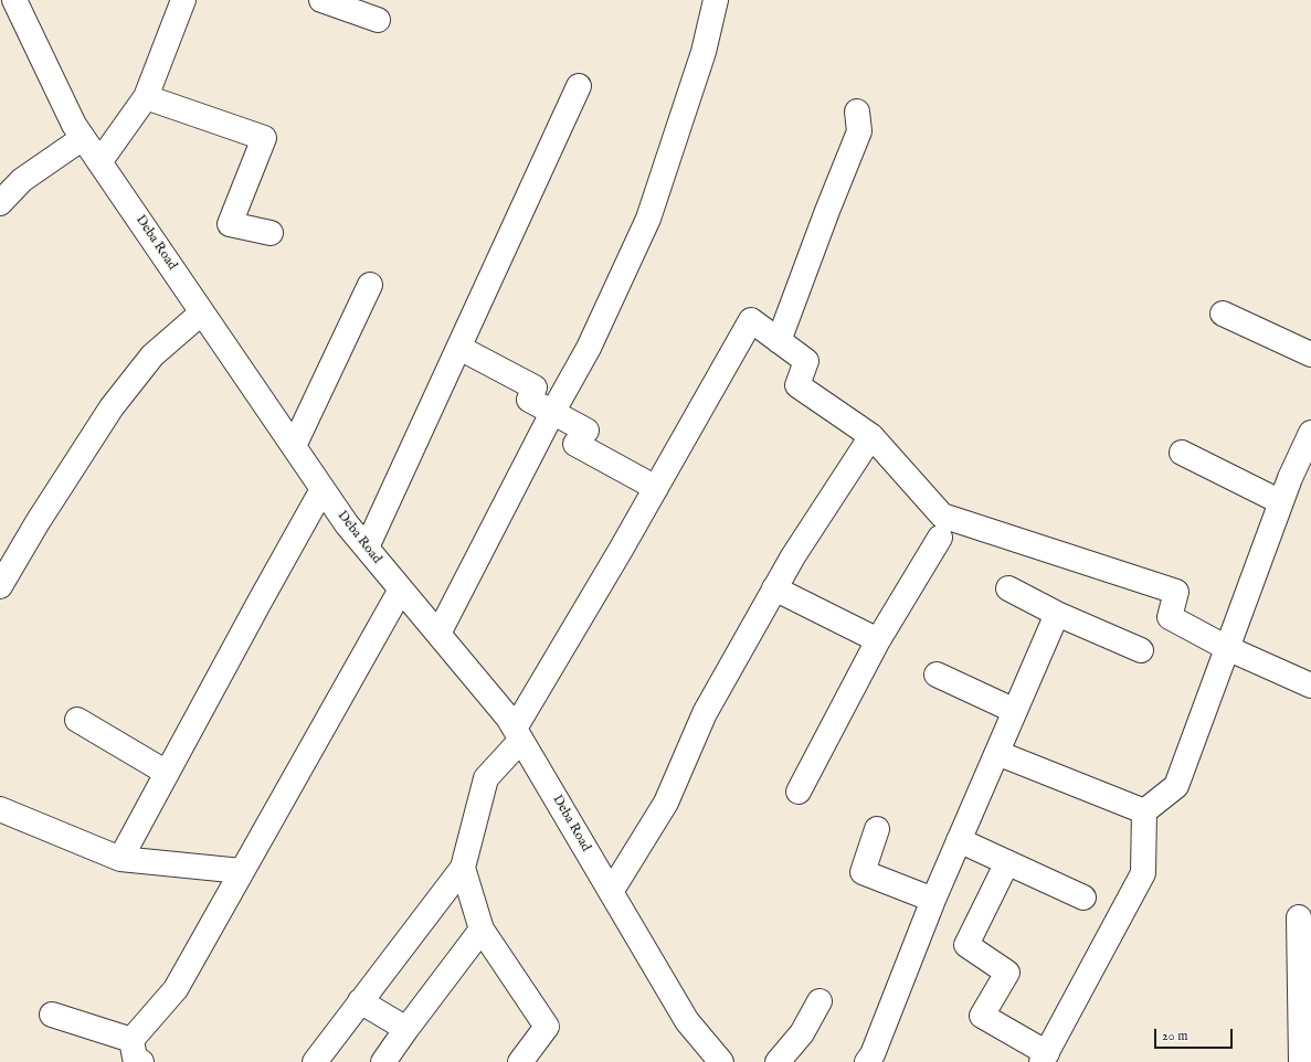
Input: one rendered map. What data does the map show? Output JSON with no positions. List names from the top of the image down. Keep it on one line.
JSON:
{"streets":{"street":["Deba Road"]},"scale_bar":"20 m"}
